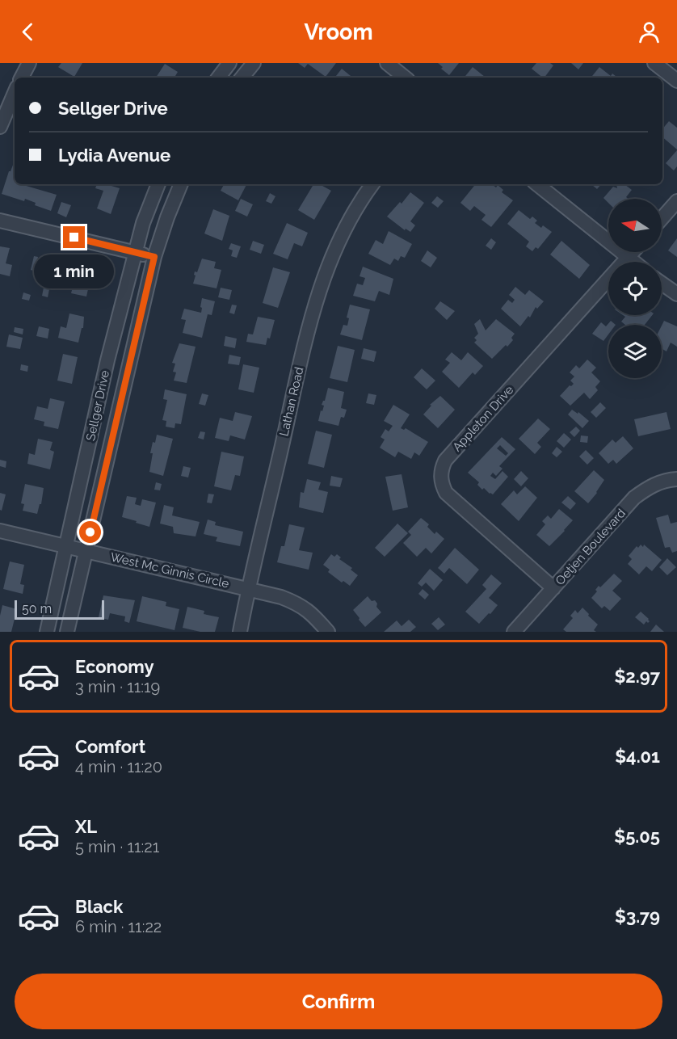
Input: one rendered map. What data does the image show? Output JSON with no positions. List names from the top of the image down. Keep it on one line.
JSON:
{"streets":{"street":["Lathan Road","Sellger Drive","Appleton Drive","Oetjen Boulevard","West Mc Ginnis Circle"]},"crossings":[["Lathan Road","West Mc Ginnis Circle"],["Sellger Drive","West Mc Ginnis Circle"],["Appleton Drive","Oetjen Boulevard"]],"scale_bar":"50 m","north":"left","page":{"header":"Vroom","banner":["Sellger Drive","Lydia Avenue"],"bubble":"1 min","scale":"50 m","list":[{"name":"Economy","note":"3 min · 11:19","value":"$2.97"},{"name":"Comfort","note":"4 min · 11:20","value":"$4.01"},{"name":"XL","note":"5 min · 11:21","value":"$5.05"},{"name":"Black","note":"6 min · 11:22","value":"$3.79"}],"buttons":"Confirm"}}
